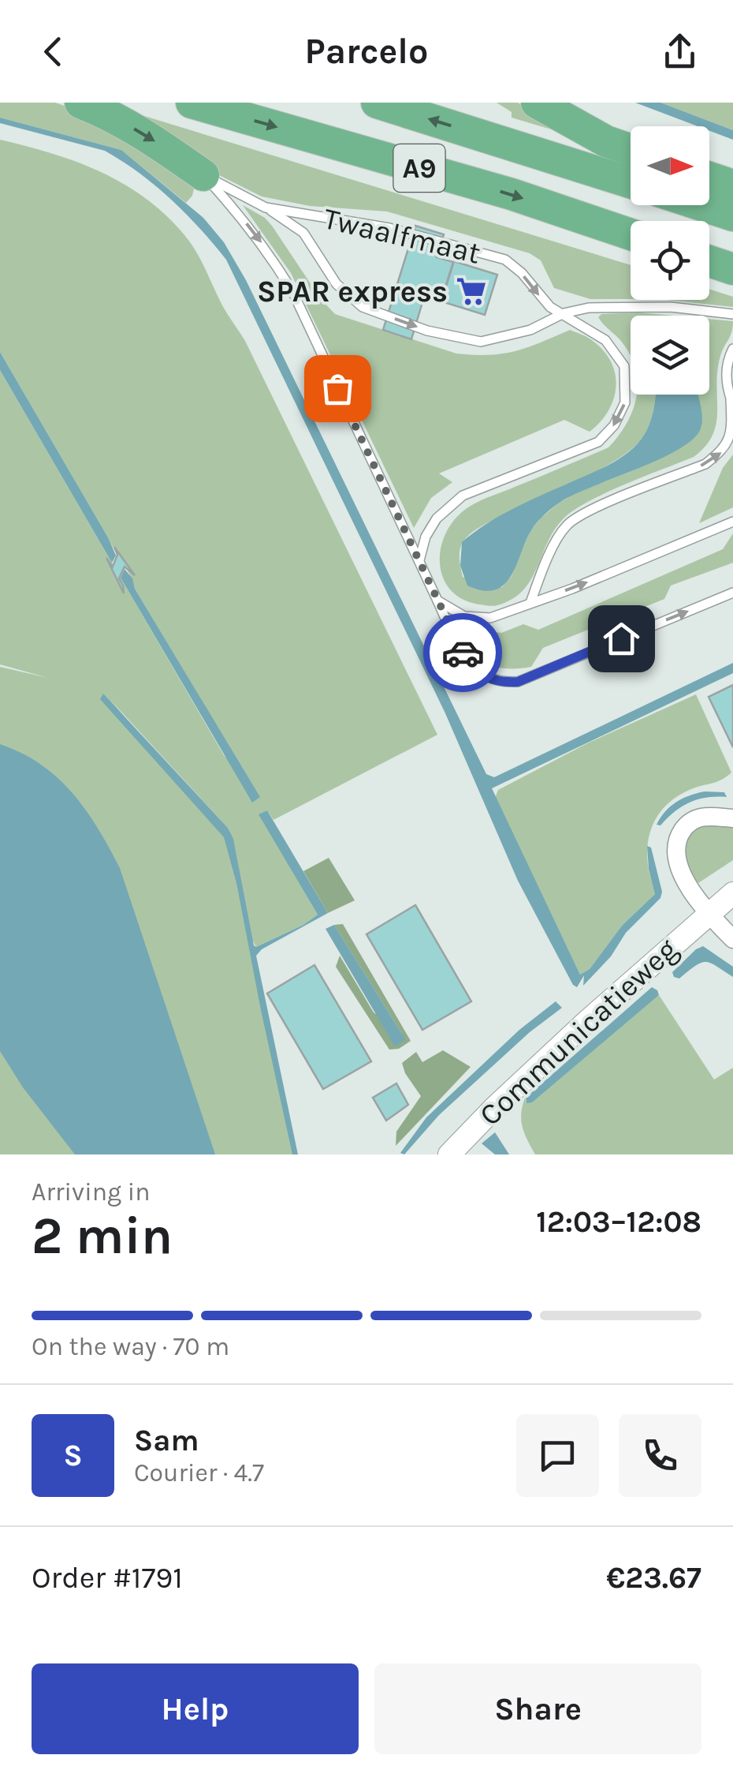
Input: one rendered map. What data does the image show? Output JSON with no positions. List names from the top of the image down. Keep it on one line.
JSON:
{"streets":{"highway":["A9"],"street":["Communicatieweg"],"lane":["Twaalfmaat"]},"crossings":[["A9","Twaalfmaat"]],"places":{"supermarket":["SPAR express"]},"north":"right","page":{"header":"Parcelo","heading":["2 min","Arriving in","12:03–12:08"],"panel":["Sam","Courier · 4.7","Order #1791","€23.67"],"bar":"On the way · 70 m","round":"S","buttons":["Help","Share"]}}
